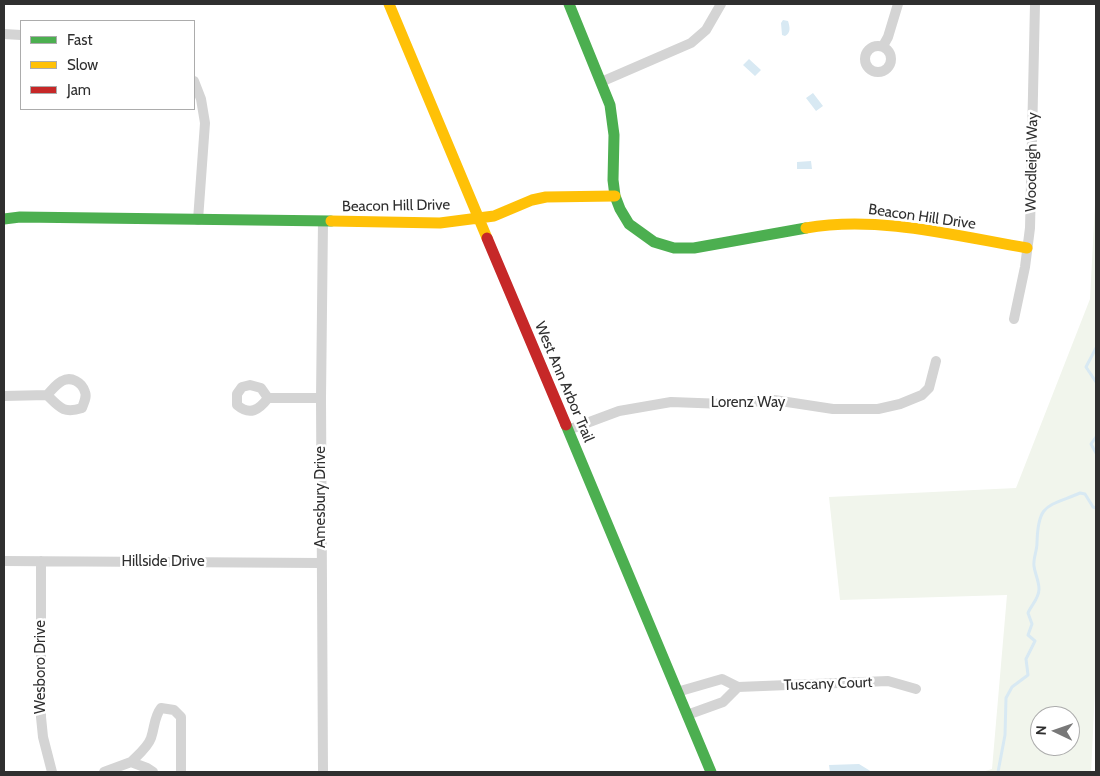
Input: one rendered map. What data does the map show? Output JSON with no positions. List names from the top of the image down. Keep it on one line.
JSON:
{"streets":{"street":["Woodleigh Way","Beacon Hill Drive","West Ann Arbor Trail","Lorenz Way","Amesbury Drive","Hillside Drive","Wesboro Drive","Tuscany Court"]},"crossings":[["Woodleigh Way","Beacon Hill Drive"],["Beacon Hill Drive","West Ann Arbor Trail"],["Beacon Hill Drive","Amesbury Drive"],["West Ann Arbor Trail","Lorenz Way"],["West Ann Arbor Trail","Tuscany Court"],["Amesbury Drive","Hillside Drive"],["Hillside Drive","Wesboro Drive"]],"legend":["Fast","Slow","Jam"],"north":"left"}
